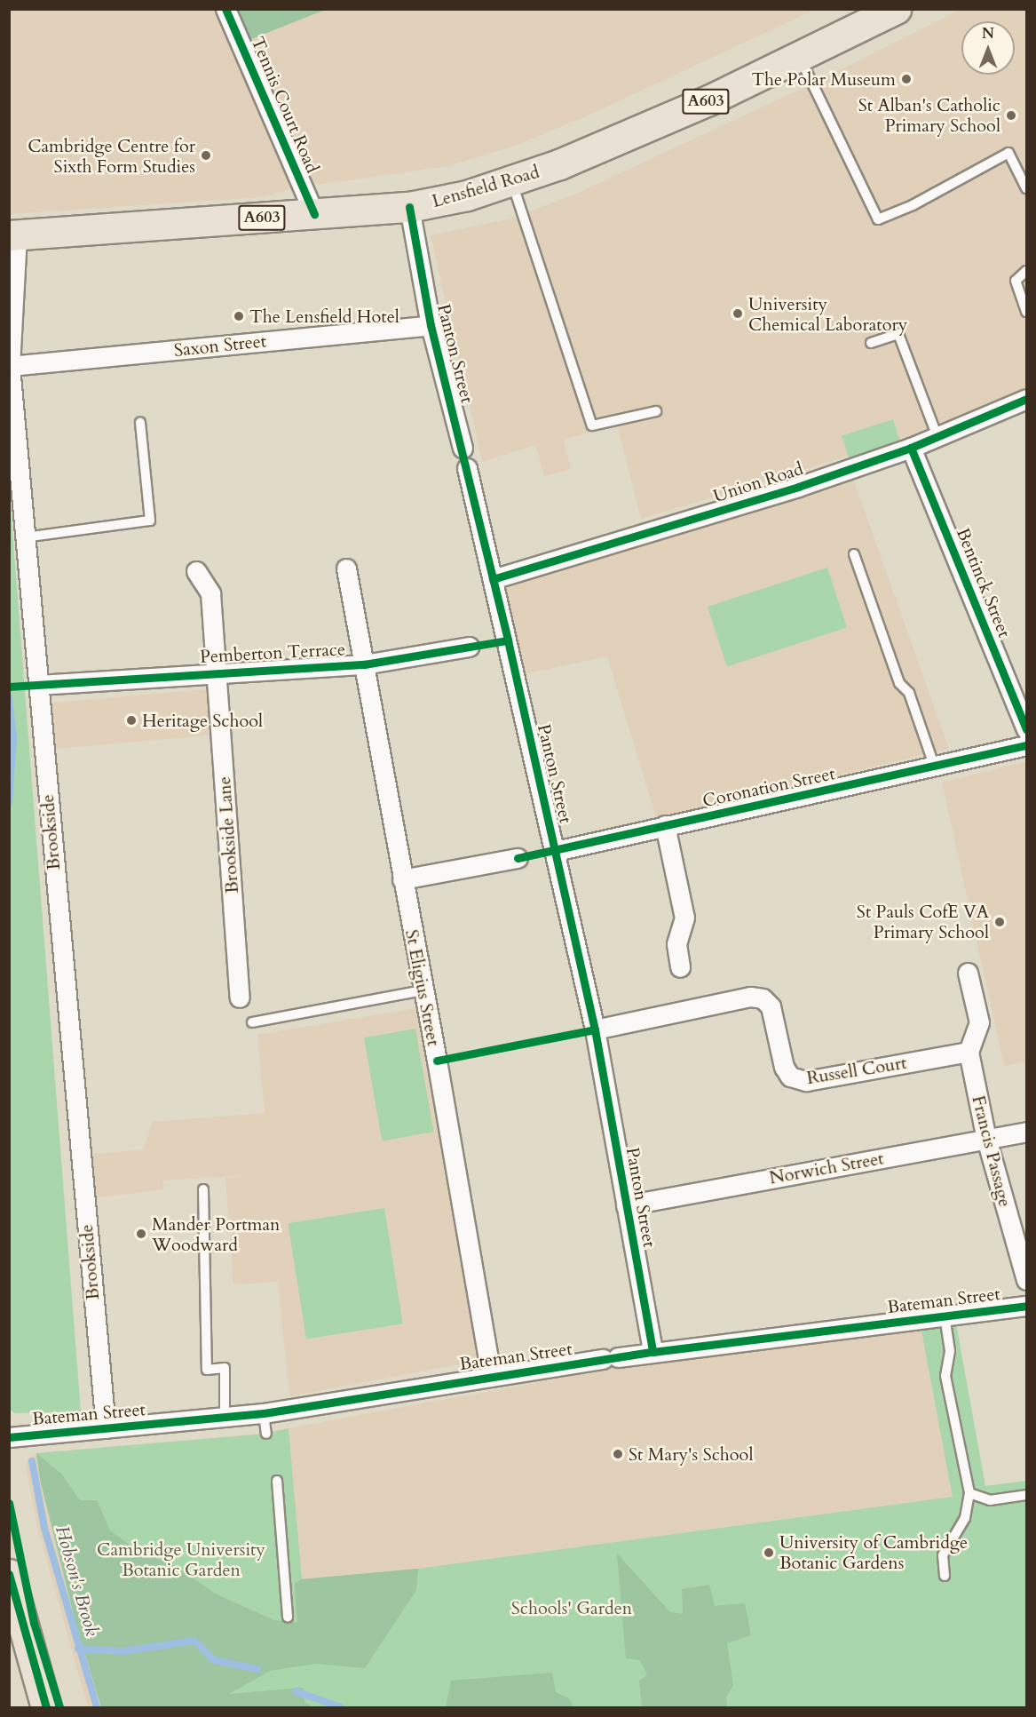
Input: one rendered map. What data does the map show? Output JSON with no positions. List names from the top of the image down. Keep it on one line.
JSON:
{"streets":{"main road":["A603","Lensfield Road"],"street":["Tennis Court Road","Saxon Street","Panton Street","Union Road","Bentinck Street","Pemberton Terrace","Coronation Street","Brookside","Brookside Lane","St Eligius Street","Russell Court","Francis Passage","Norwich Street","Bateman Street"]},"crossings":[["Tennis Court Road","Lensfield Road"],["Lensfield Road","Panton Street"],["Lensfield Road","Brookside"],["Saxon Street","Panton Street"],["Saxon Street","Brookside"],["Panton Street","Union Road"],["Panton Street","Coronation Street"],["Panton Street","Russell Court"],["Panton Street","Norwich Street"],["Panton Street","Bateman Street"],["Union Road","Bentinck Street"],["Pemberton Terrace","Brookside"],["Pemberton Terrace","Brookside Lane"],["Pemberton Terrace","St Eligius Street"],["Brookside","Bateman Street"],["St Eligius Street","Bateman Street"],["Russell Court","Francis Passage"],["Francis Passage","Norwich Street"]],"water":["Hobson's Brook"],"parks":["Cambridge University Botanic Garden","Schools' Garden"],"places":["The Polar Museum","St Alban's Catholic Primary School","Cambridge Centre for Sixth Form Studies","University Chemical Laboratory","The Lensfield Hotel","Heritage School","St Pauls CofE VA Primary School","Mander Portman Woodward","St Mary's School","University of Cambridge Botanic Gardens"],"north":"top"}
